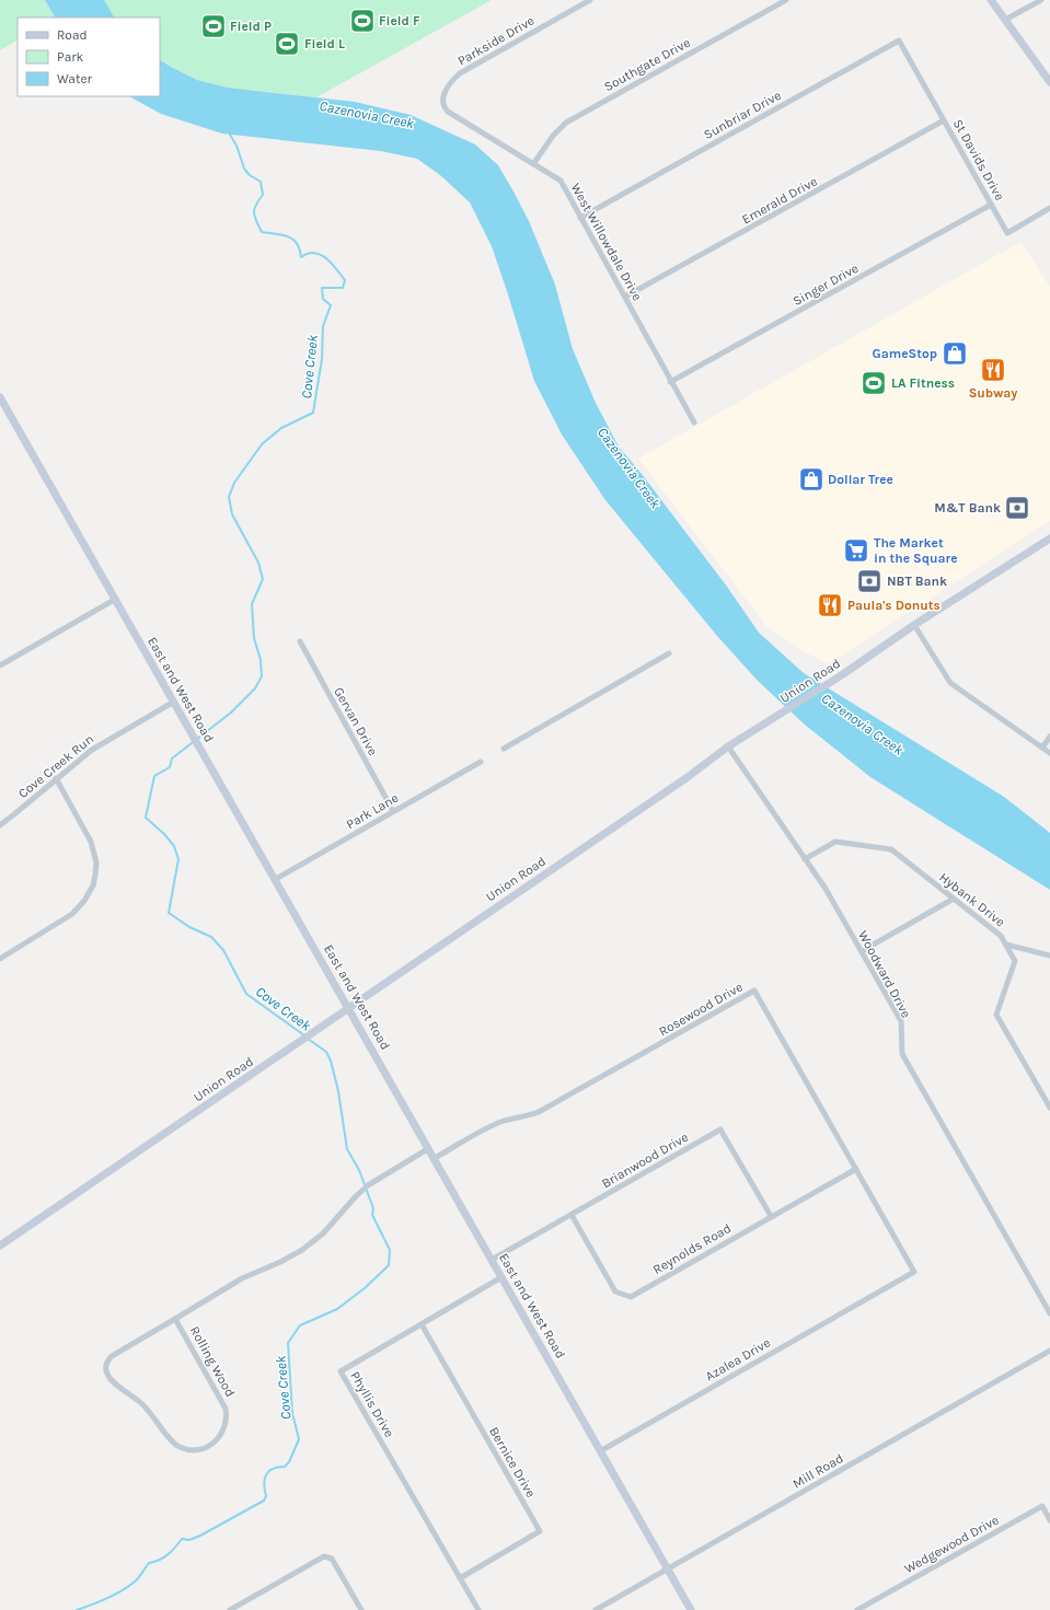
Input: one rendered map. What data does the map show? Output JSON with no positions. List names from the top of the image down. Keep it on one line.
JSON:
{"streets":{"street":["Parkside Drive","Southgate Drive","Sunbriar Drive","St Davids Drive","Emerald Drive","West Willowdale Drive","Singer Drive","Union Road","East and West Road","Gervan Drive","Cove Creek Run","Park Lane","Hybank Drive","Woodward Drive","Rosewood Drive","Brianwood Drive","Reynolds Road","Azalea Drive","Rolling Wood","Phyllis Drive","Bernice Drive","Mill Road","Wedgewood Drive"]},"crossings":[["Parkside Drive","West Willowdale Drive"],["Southgate Drive","West Willowdale Drive"],["Sunbriar Drive","St Davids Drive"],["Sunbriar Drive","West Willowdale Drive"],["St Davids Drive","Emerald Drive"],["St Davids Drive","Singer Drive"],["Emerald Drive","West Willowdale Drive"],["West Willowdale Drive","Singer Drive"],["Union Road","East and West Road"],["Union Road","Woodward Drive"],["East and West Road","Cove Creek Run"],["East and West Road","Park Lane"],["East and West Road","Rosewood Drive"],["East and West Road","Brianwood Drive"],["East and West Road","Azalea Drive"],["East and West Road","Rolling Wood"],["East and West Road","Phyllis Drive"],["East and West Road","Mill Road"],["Gervan Drive","Park Lane"],["Hybank Drive","Woodward Drive"],["Rosewood Drive","Reynolds Road"],["Rosewood Drive","Azalea Drive"],["Brianwood Drive","Reynolds Road"],["Phyllis Drive","Bernice Drive"]],"water":["Cazenovia Creek","Cove Creek"],"places":{"sports":["Field F","Field P","Field L","LA Fitness"],"shop":["GameStop","Dollar Tree"],"restaurant":["Subway","Paula's Donuts"],"bank":["M&T Bank","NBT Bank"],"supermarket":["The Market in the Square"]},"legend":["Road","Park","Water"]}
